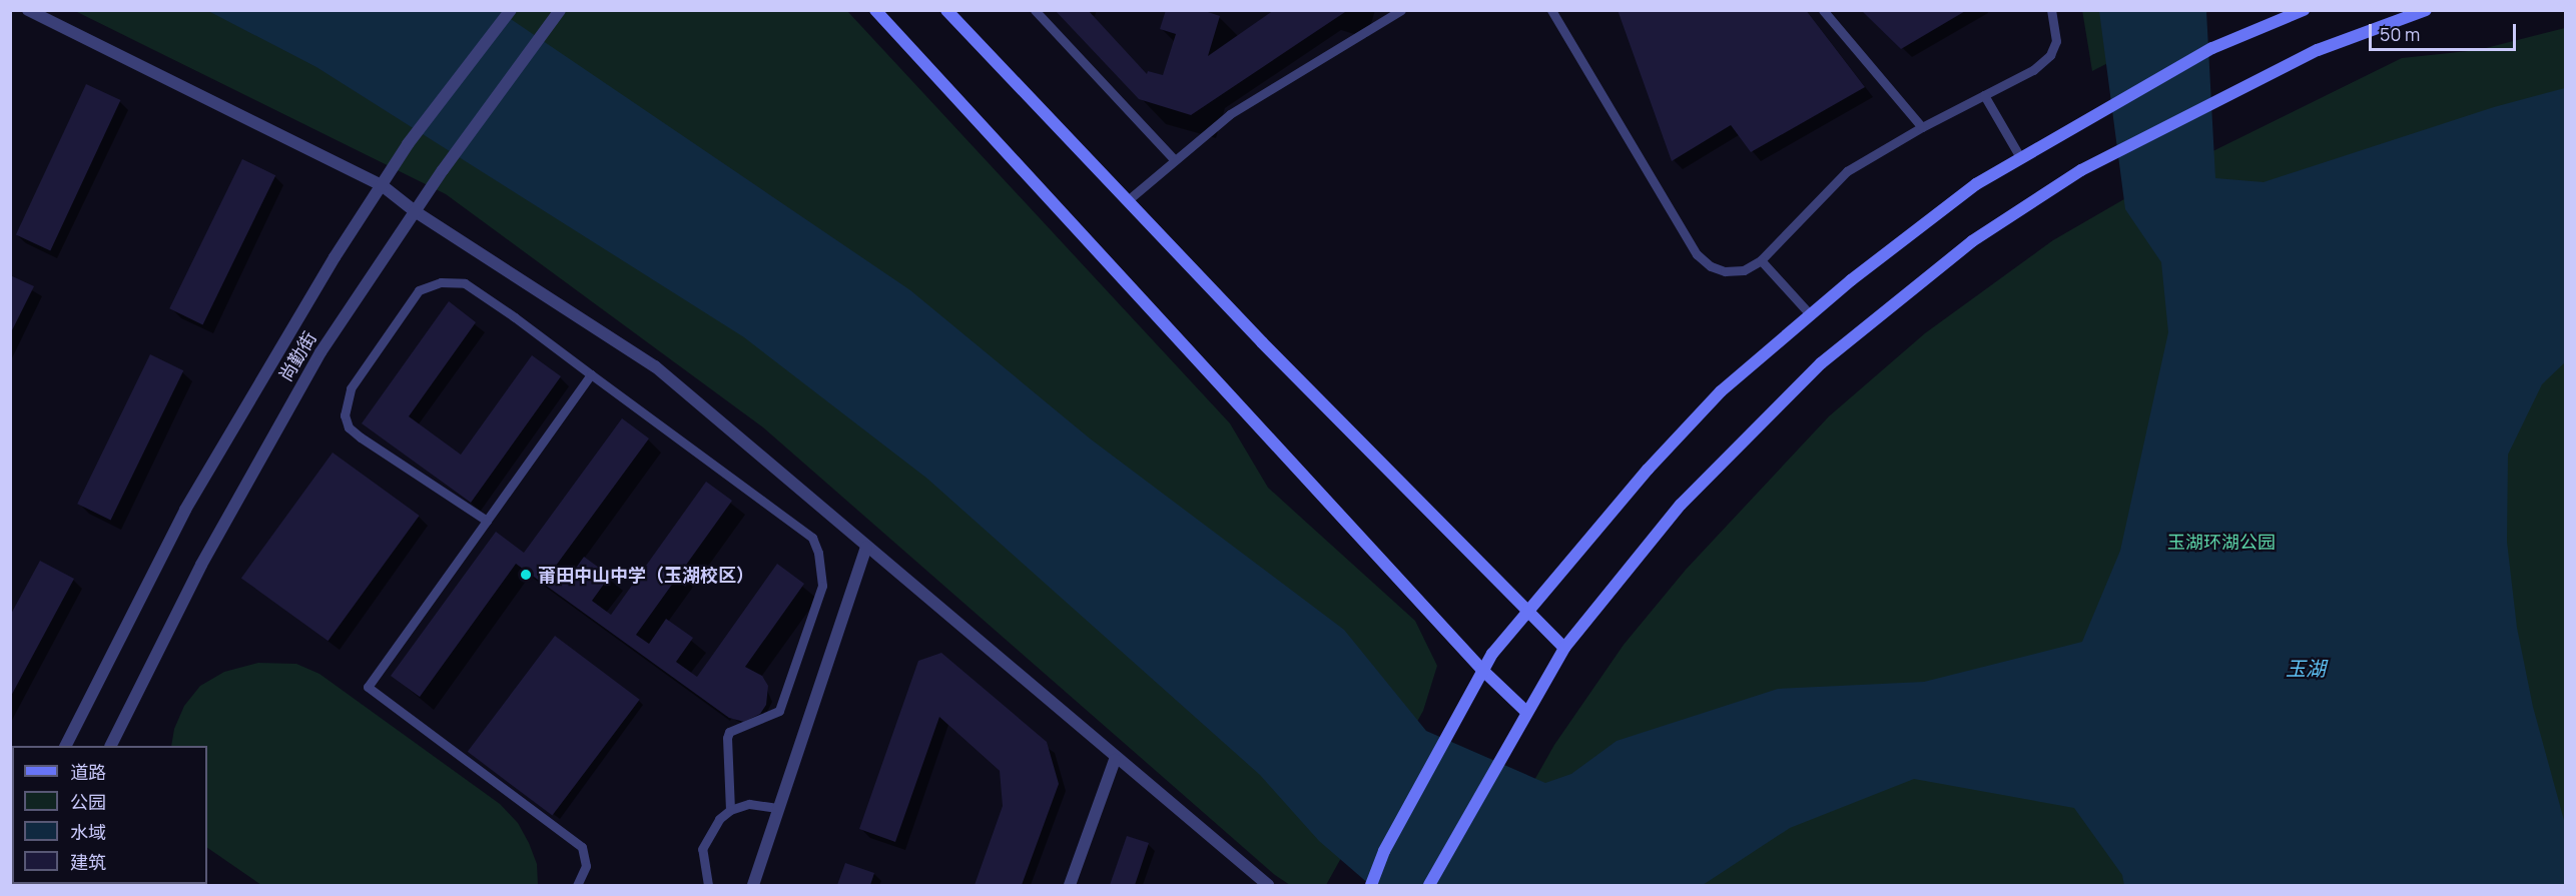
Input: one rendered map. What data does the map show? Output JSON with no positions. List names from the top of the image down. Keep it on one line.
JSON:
{"streets":{"street":["尚勤街"]},"water":["玉湖"],"parks":["玉湖环湖公园"],"places":["莆田中山中学（玉湖校区）"],"legend":["道路","公园","水域","建筑"],"scale_bar":"50 m"}
